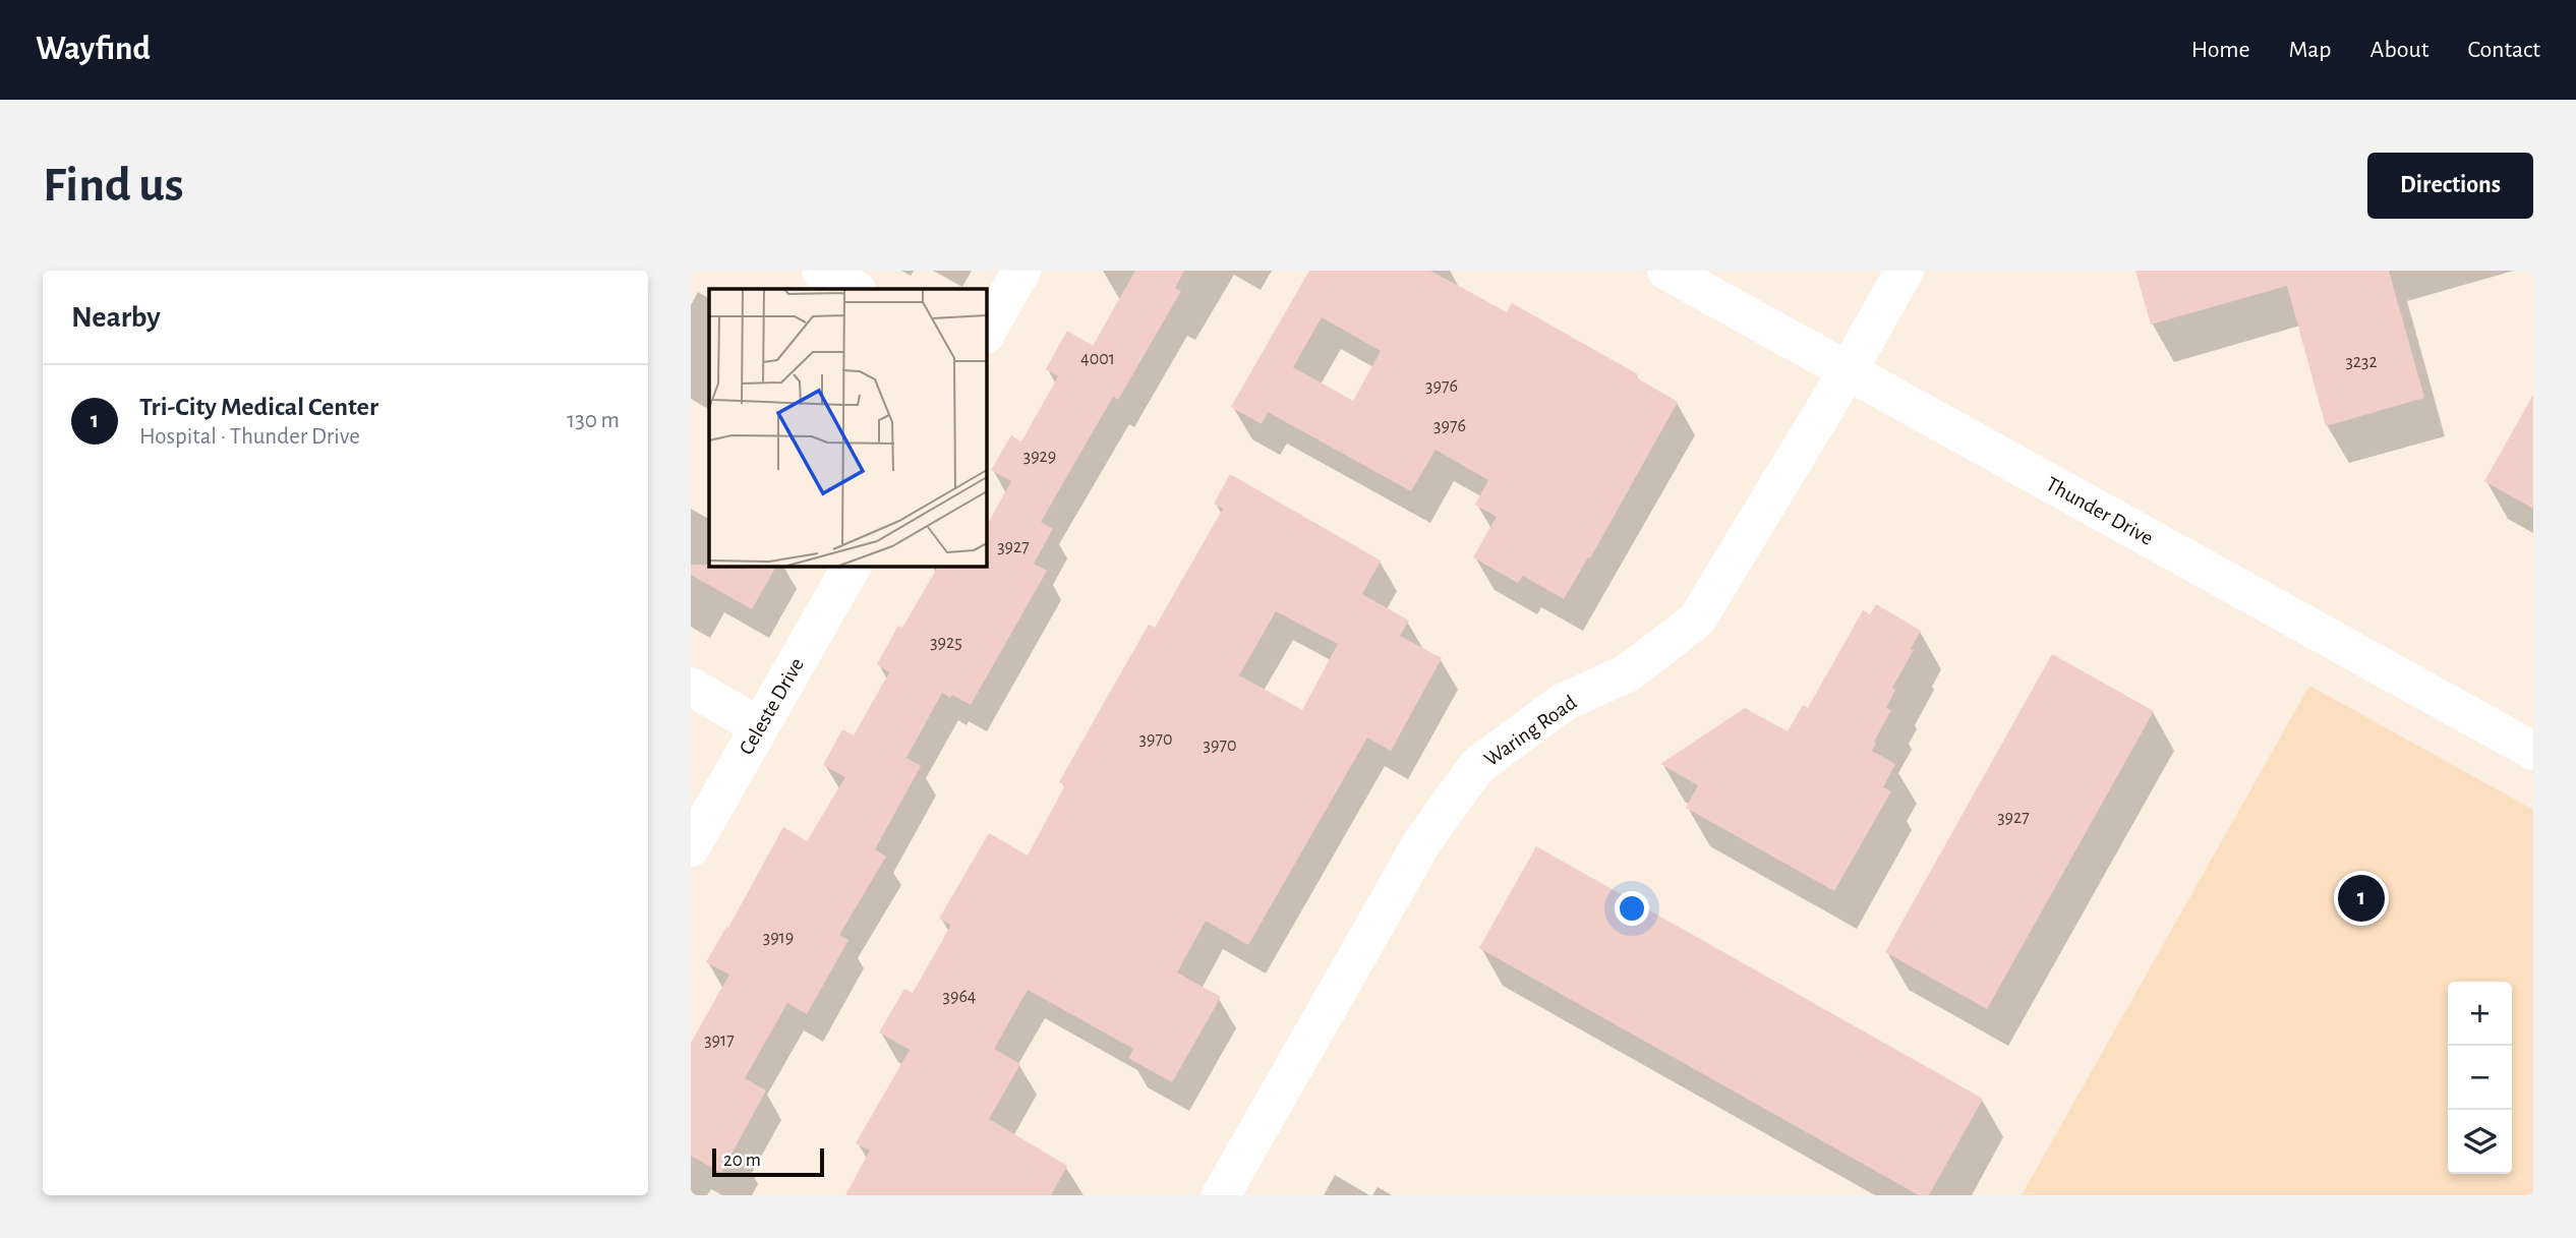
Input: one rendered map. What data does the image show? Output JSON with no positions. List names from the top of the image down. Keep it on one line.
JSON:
{"streets":{"street":["Thunder Drive","Celeste Drive","Waring Road"]},"crossings":[["Thunder Drive","Waring Road"]],"house_numbers":["4001","3232","3976","3976","3929","3927","3925","3970","3970","3927","3919","3964","3917"],"scale_bar":"20 m","page":{"header":"Wayfind","nav":["Home","Map","About","Contact"],"buttons":"Directions","title":"Find us","heading":"Nearby","list":[{"mark":"1","name":"Tri-City Medical Center","note":"Hospital · Thunder Drive","value":"130 m"}],"pins":"1","map_buttons":["+","−"],"scale":"20 m"}}
